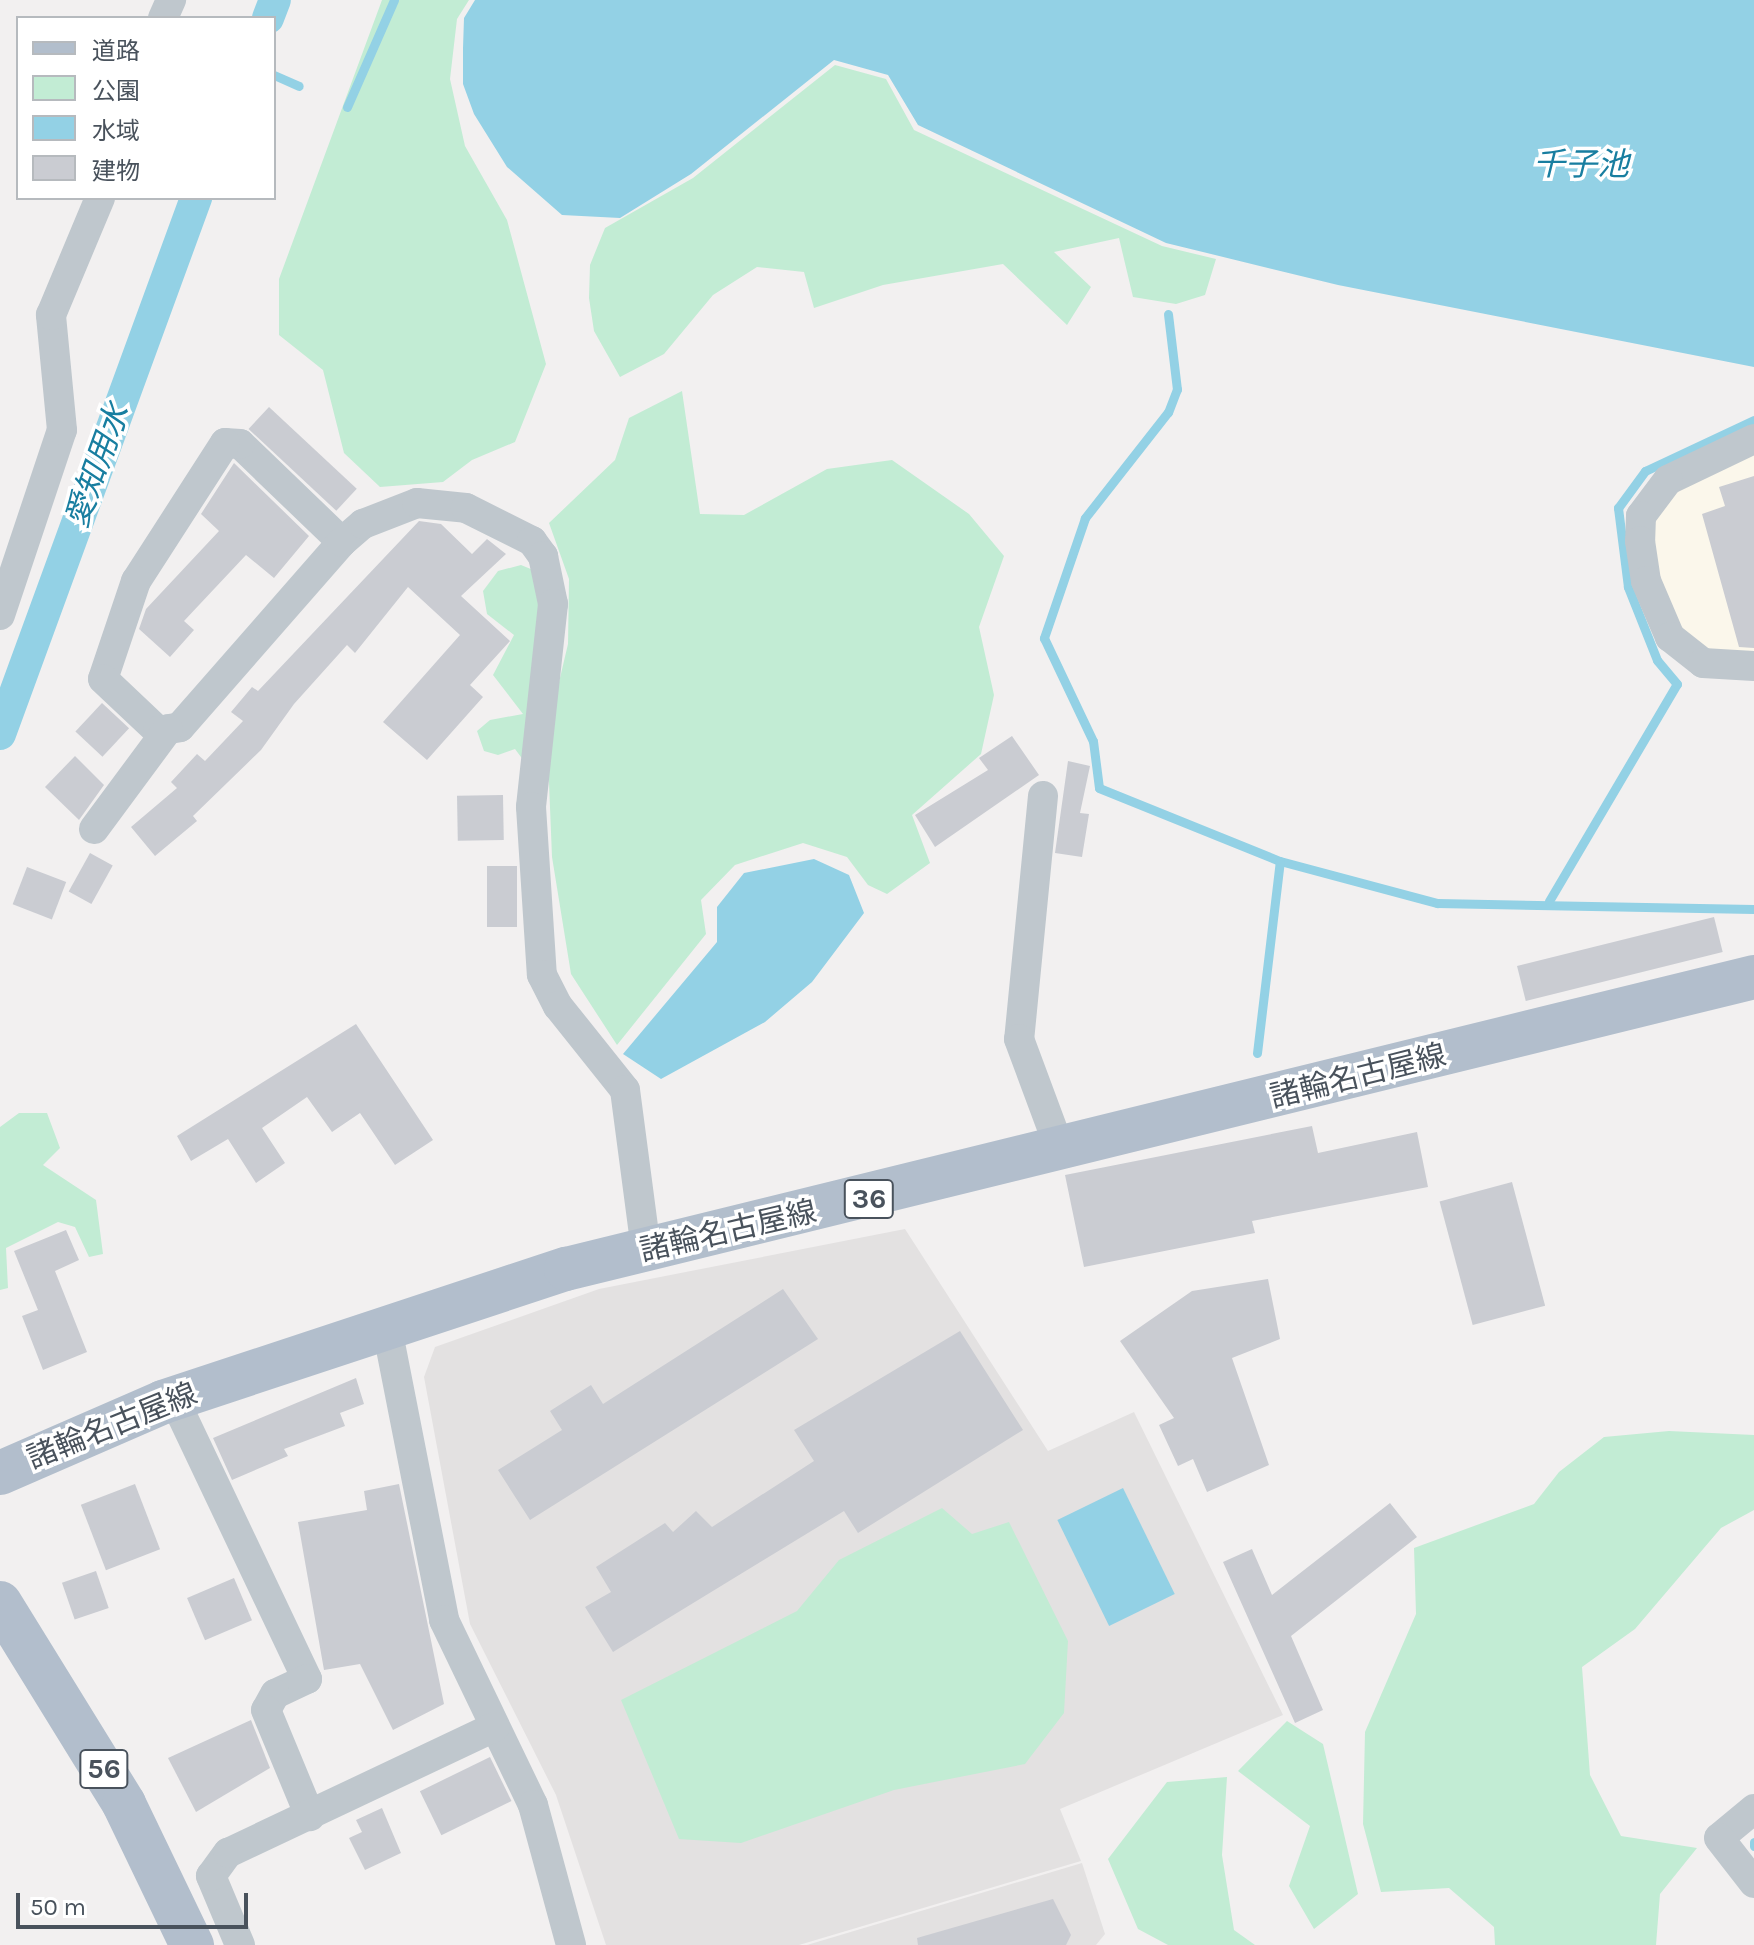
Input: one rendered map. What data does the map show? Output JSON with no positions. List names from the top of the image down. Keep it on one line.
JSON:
{"streets":{"main road":["諸輪名古屋線","36","56"]},"water":["千子池","愛知用水"],"legend":["道路","公園","水域","建物"],"scale_bar":"50 m"}
